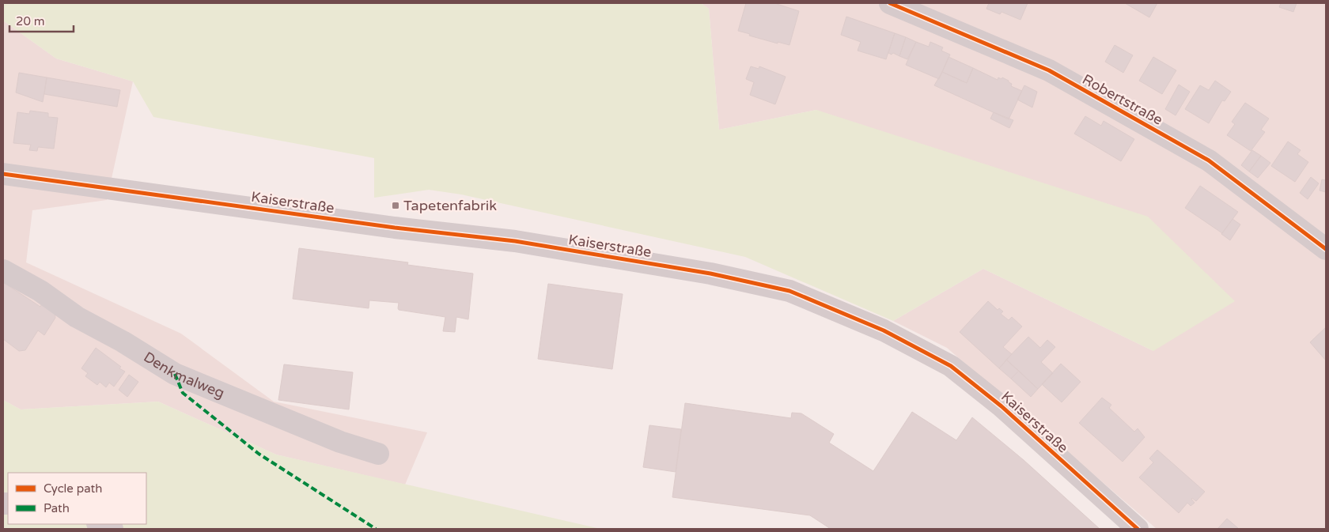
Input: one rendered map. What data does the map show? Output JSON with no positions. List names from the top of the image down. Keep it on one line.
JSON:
{"streets":{"street":["Robertstraße","Kaiserstraße","Denkmalweg"]},"places":{"transit":["Tapetenfabrik"]},"legend":["Cycle path","Path"],"scale_bar":"20 m"}
